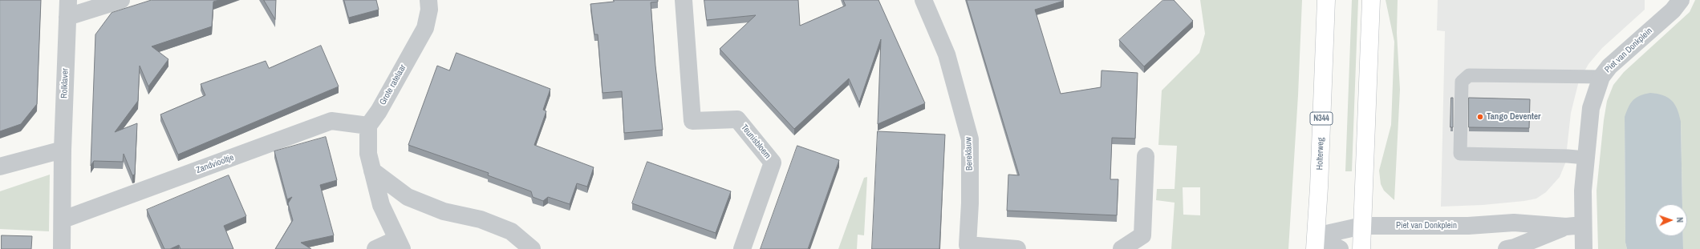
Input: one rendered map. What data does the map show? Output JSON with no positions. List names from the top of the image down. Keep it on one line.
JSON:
{"streets":{"main road":["N344","Holterweg"],"street":["Piet van Donkplein","Rolklaver","Grote ratelaar","Teunisbloem","Bereklauw","Zandviooltje"]},"crossings":[["Piet van Donkplein","Holterweg"],["Rolklaver","Zandviooltje"],["Grote ratelaar","Zandviooltje"]],"places":["Tango Deventer"],"north":"right"}
